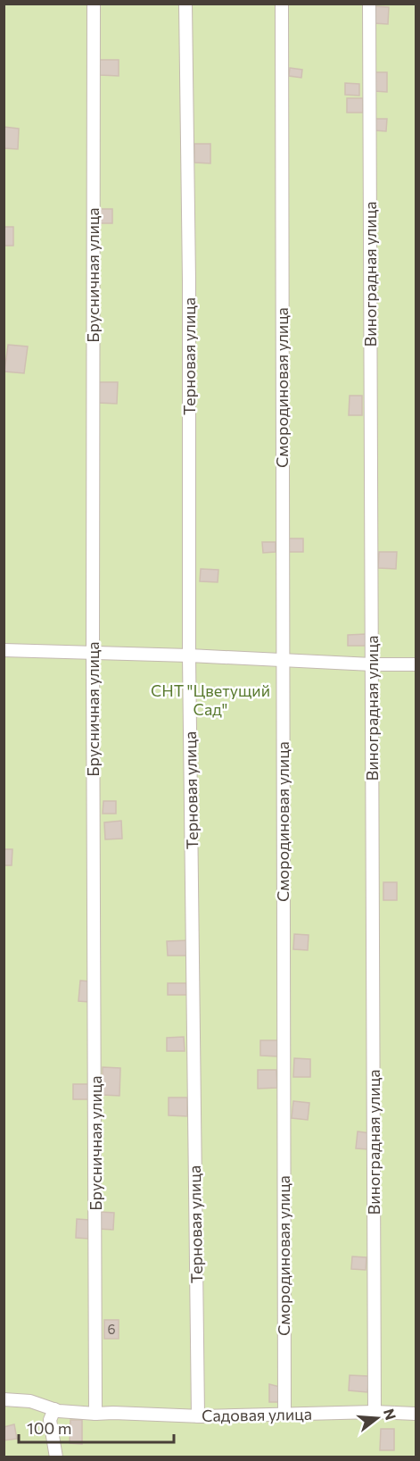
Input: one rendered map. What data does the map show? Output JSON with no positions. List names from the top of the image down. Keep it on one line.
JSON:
{"streets":{"street":["Виноградная улица","Брусничная улица","Терновая улица","Смородиновая улица","Садовая улица"]},"crossings":[["Виноградная улица","Садовая улица"],["Брусничная улица","Садовая улица"],["Терновая улица","Садовая улица"],["Смородиновая улица","Садовая улица"]],"parks":["СНТ \"Цветущий Сад\""],"house_numbers":["6"],"scale_bar":"100 m","north":"right"}
